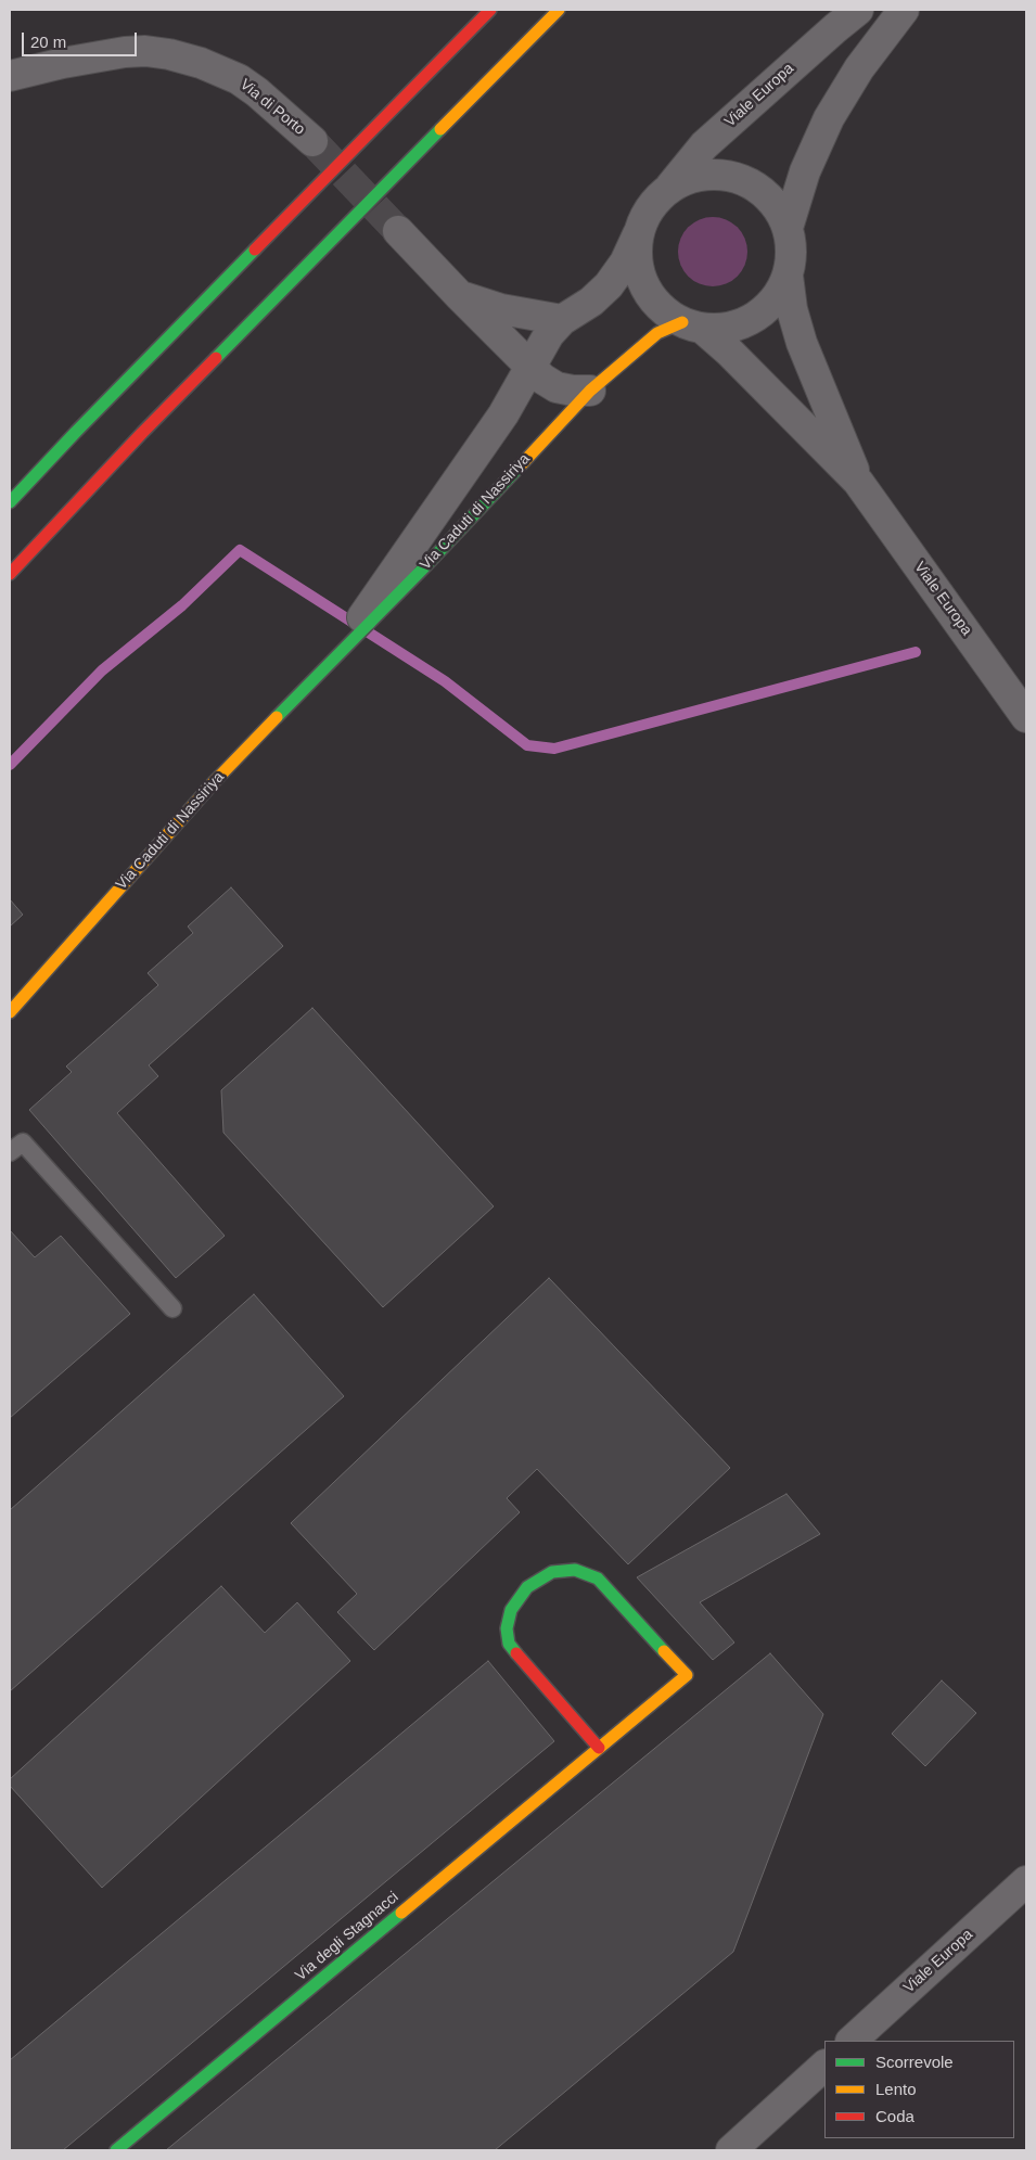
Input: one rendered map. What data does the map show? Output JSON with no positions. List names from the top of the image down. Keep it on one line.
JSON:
{"streets":{"main road":["Via Caduti di Nassiriya","Via degli Stagnacci"],"street":["Viale Europa","Via di Porto"]},"legend":["Scorrevole","Lento","Coda"],"scale_bar":"20 m"}
